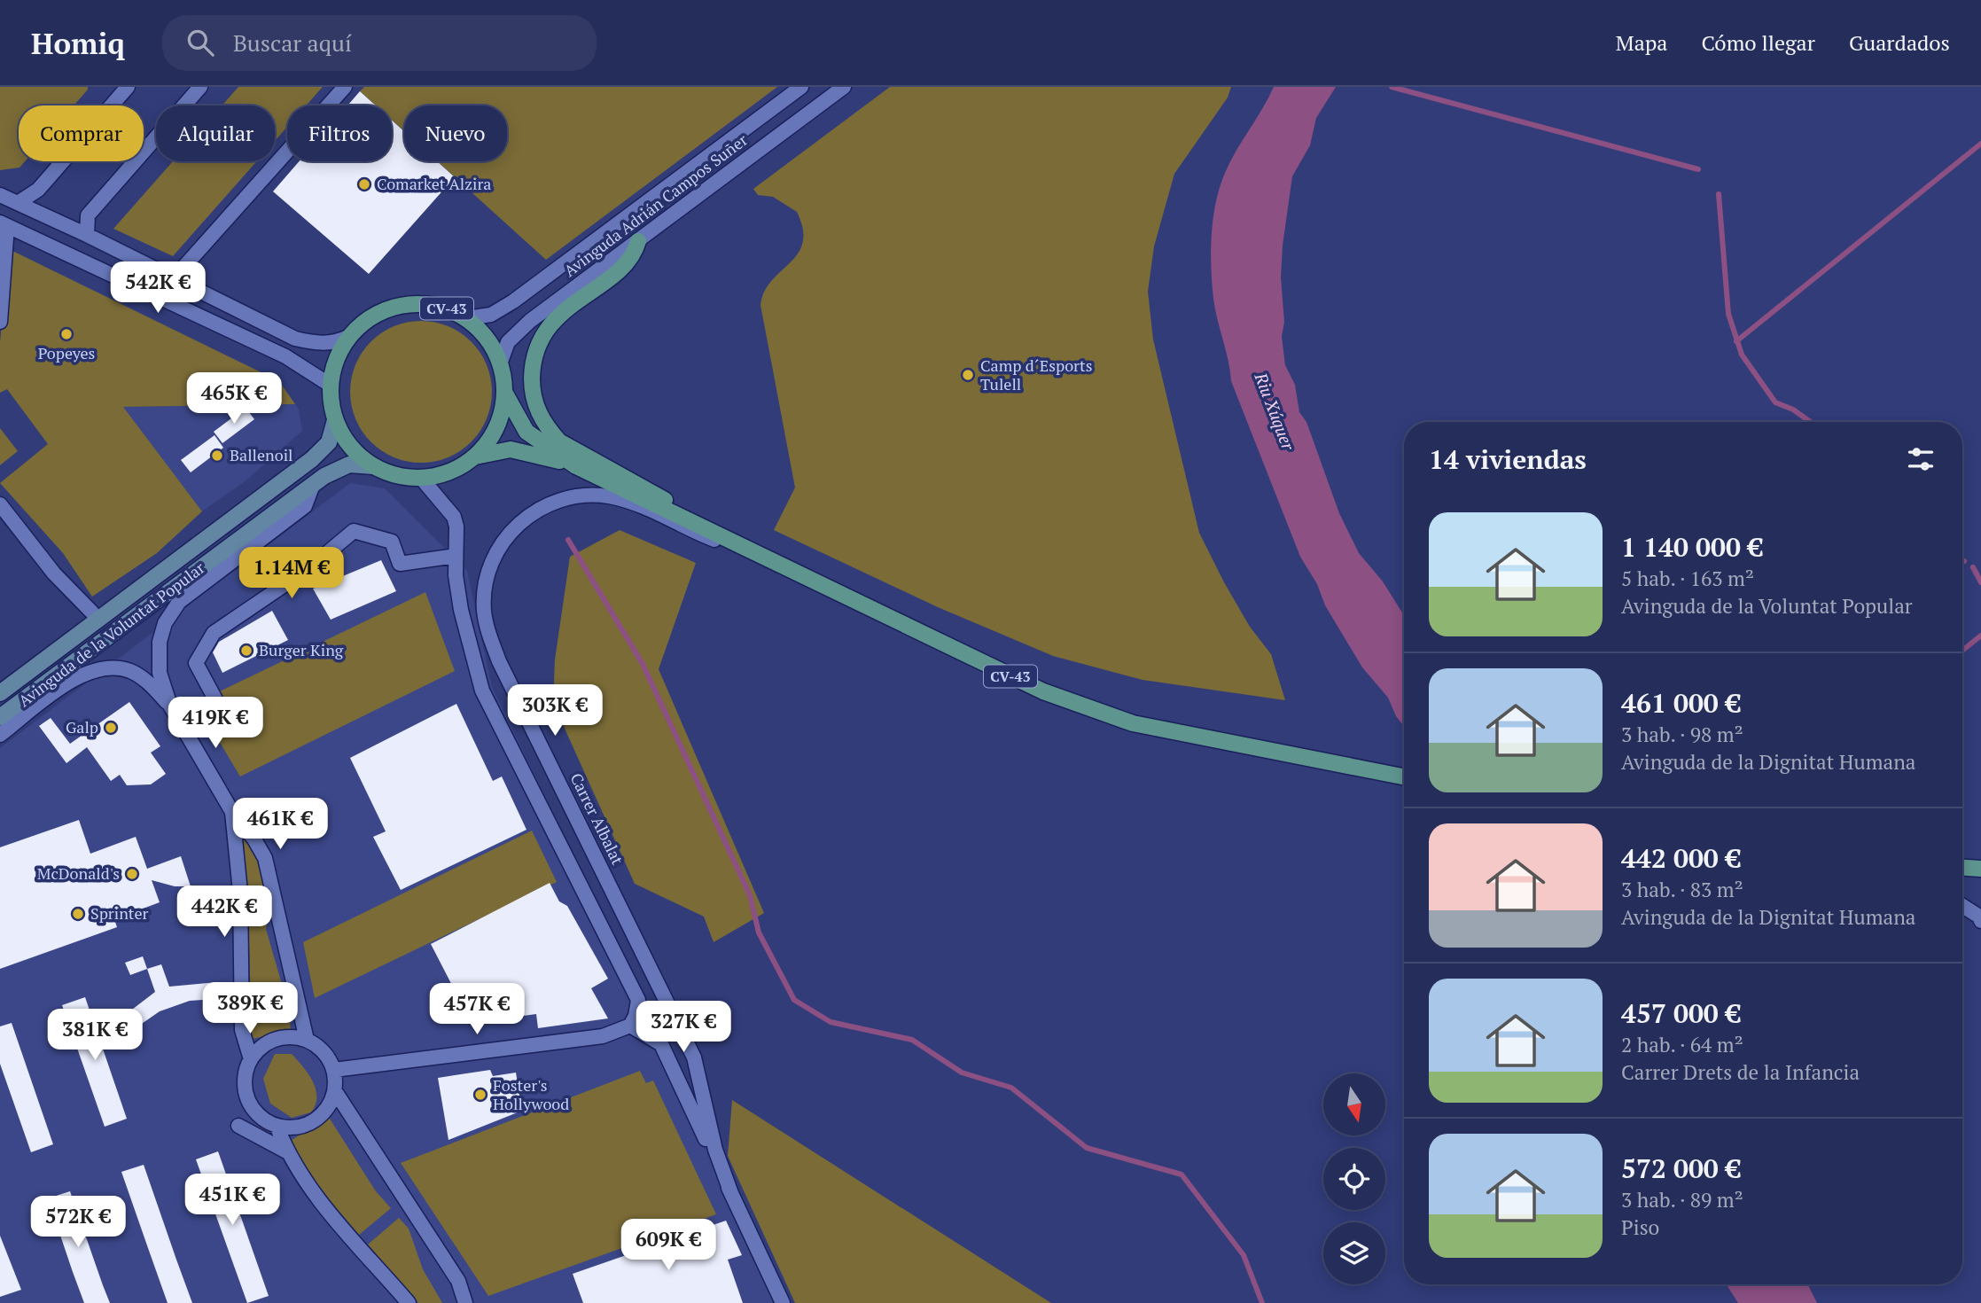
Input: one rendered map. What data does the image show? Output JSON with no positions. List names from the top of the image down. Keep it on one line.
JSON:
{"streets":{"main road":["CV-43","Avinguda de la Voluntat Popular"],"street":["Avinguda Adrián Campos Suñer","Carrer Albalat"]},"crossings":[["Avinguda Adrián Campos Suñer","CV-43"],["Avinguda Adrián Campos Suñer","Avinguda de la Voluntat Popular"],["CV-43","Avinguda de la Voluntat Popular"],["CV-43","Carrer Albalat"]],"water":["Riu Xúquer"],"places":["Comarket Alzira","Popeyes","Camp d´Esports Tulell","Ballenoil","Burger King","Galp","McDonald's","Sprinter","Foster's Hollywood"],"north":"bottom","page":{"header":"Homiq","search":"Buscar aquí","nav":["Mapa","Cómo llegar","Guardados"],"chip":["Comprar","Alquilar","Filtros","Nuevo"],"price":["542K €","465K €","1.14M €","303K €","419K €","461K €","442K €","389K €","457K €","327K €","381K €","451K €","572K €","609K €"],"heading":"14 viviendas","list":[{"name":"1 140 000 €","note":"5 hab. · 163 m² · Avinguda de la Voluntat Popular"},{"name":"461 000 €","note":"3 hab. · 98 m² · Avinguda de la Dignitat Humana"},{"name":"442 000 €","note":"3 hab. · 83 m² · Avinguda de la Dignitat Humana"},{"name":"457 000 €","note":"2 hab. · 64 m² · Carrer Drets de la Infancia"},{"name":"572 000 €","note":"3 hab. · 89 m² · Piso"}]}}
